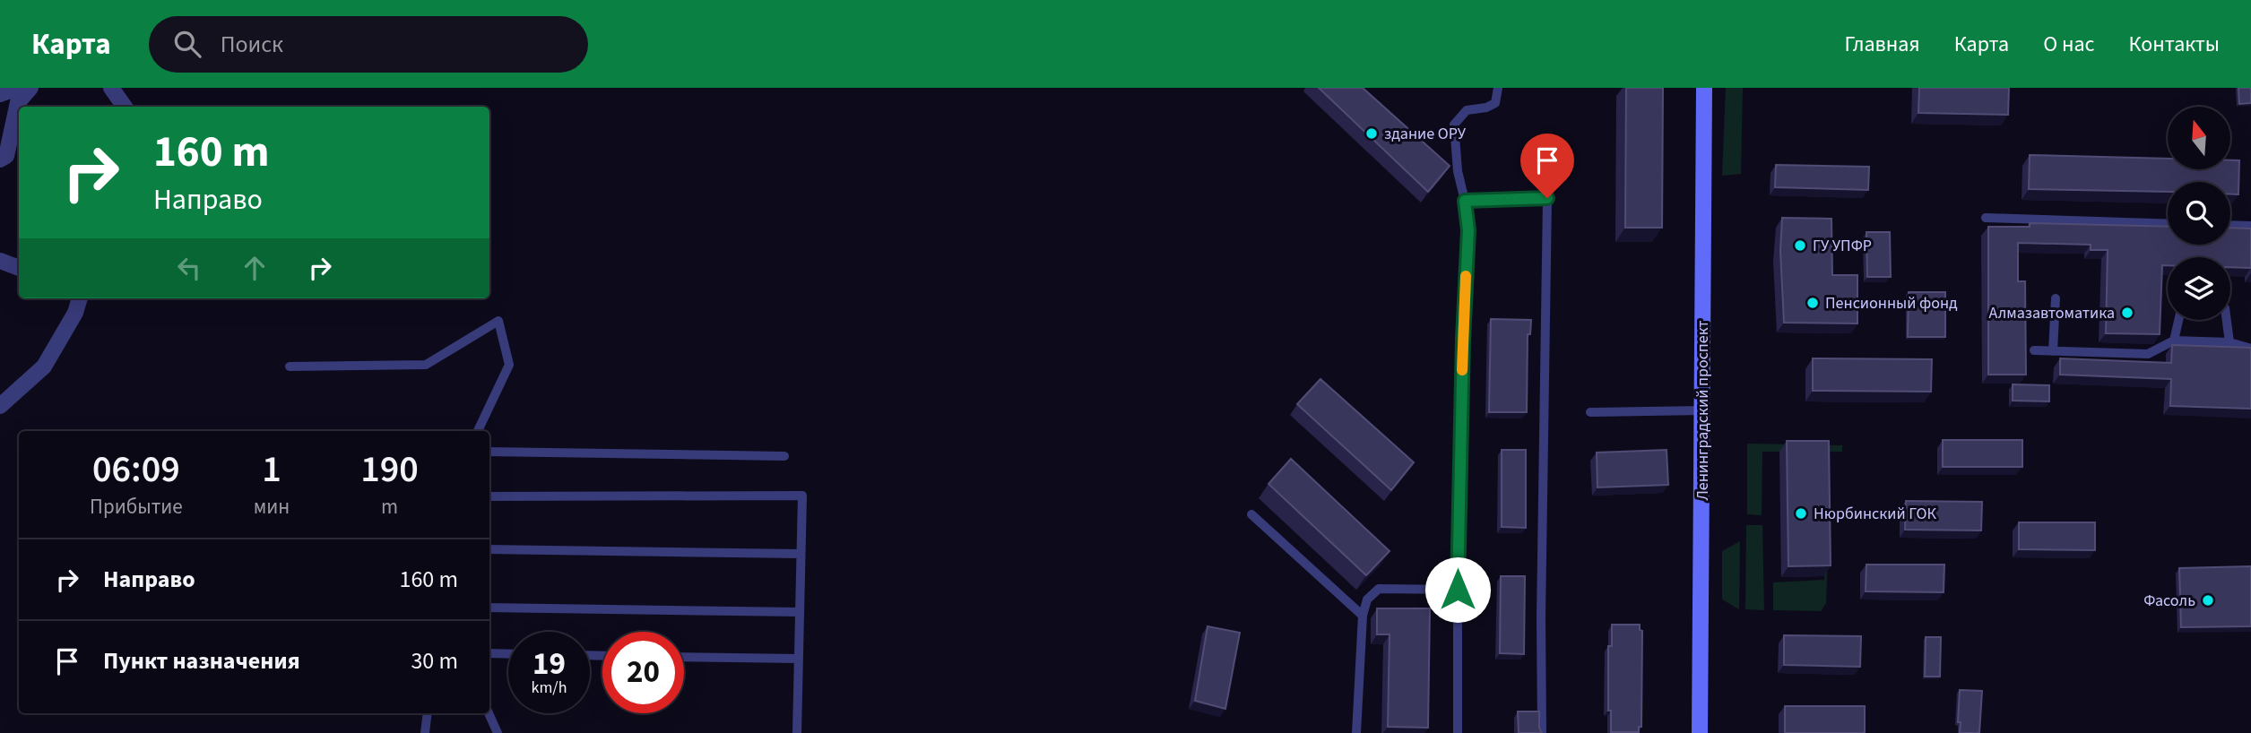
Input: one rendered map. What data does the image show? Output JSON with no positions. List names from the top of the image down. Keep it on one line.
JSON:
{"streets":{"main road":["Ленинградский проспект"]},"places":["здание ОРУ","ГУ УПФР","Пенсионный фонд","Алмазавтоматика","Нюрбинский ГОК","Фасоль"],"north":"top","page":{"header":"Карта","search":"Поиск","nav":["Главная","Карта","О нас","Контакты"],"turn":["160 m","Направо"],"eta":["06:09","Прибытие","1","мин","190","m"],"list":[{"name":"Направо","value":"160 m"},{"name":"Пункт назначения","value":"30 m"}],"speed":"19 km/h","limit":"20"}}
